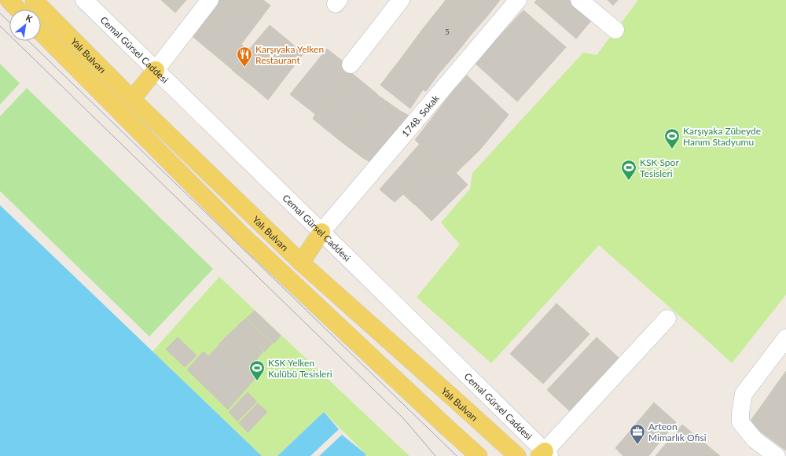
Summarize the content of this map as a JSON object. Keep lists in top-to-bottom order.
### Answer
{
  "streets": {
    "main road": ["Yalı Bulvarı"],
    "street": ["Cemal Gürsel Caddesi", "1748. Sokak"]
  },
  "crossings": [
    ["Cemal Gürsel Caddesi", "1748. Sokak"]
  ],
  "places": {
    "restaurant": ["Karşıyaka Yelken Restaurant"],
    "sports": ["Karşıyaka Zübeyde Hanım Stadyumu", "KSK Spor Tesisleri", "KSK Yelken Kulübü Tesisleri"],
    "office": ["Arteon Mimarlık Ofisi"]
  },
  "house_numbers": ["5"],
  "north": "top right"
}
